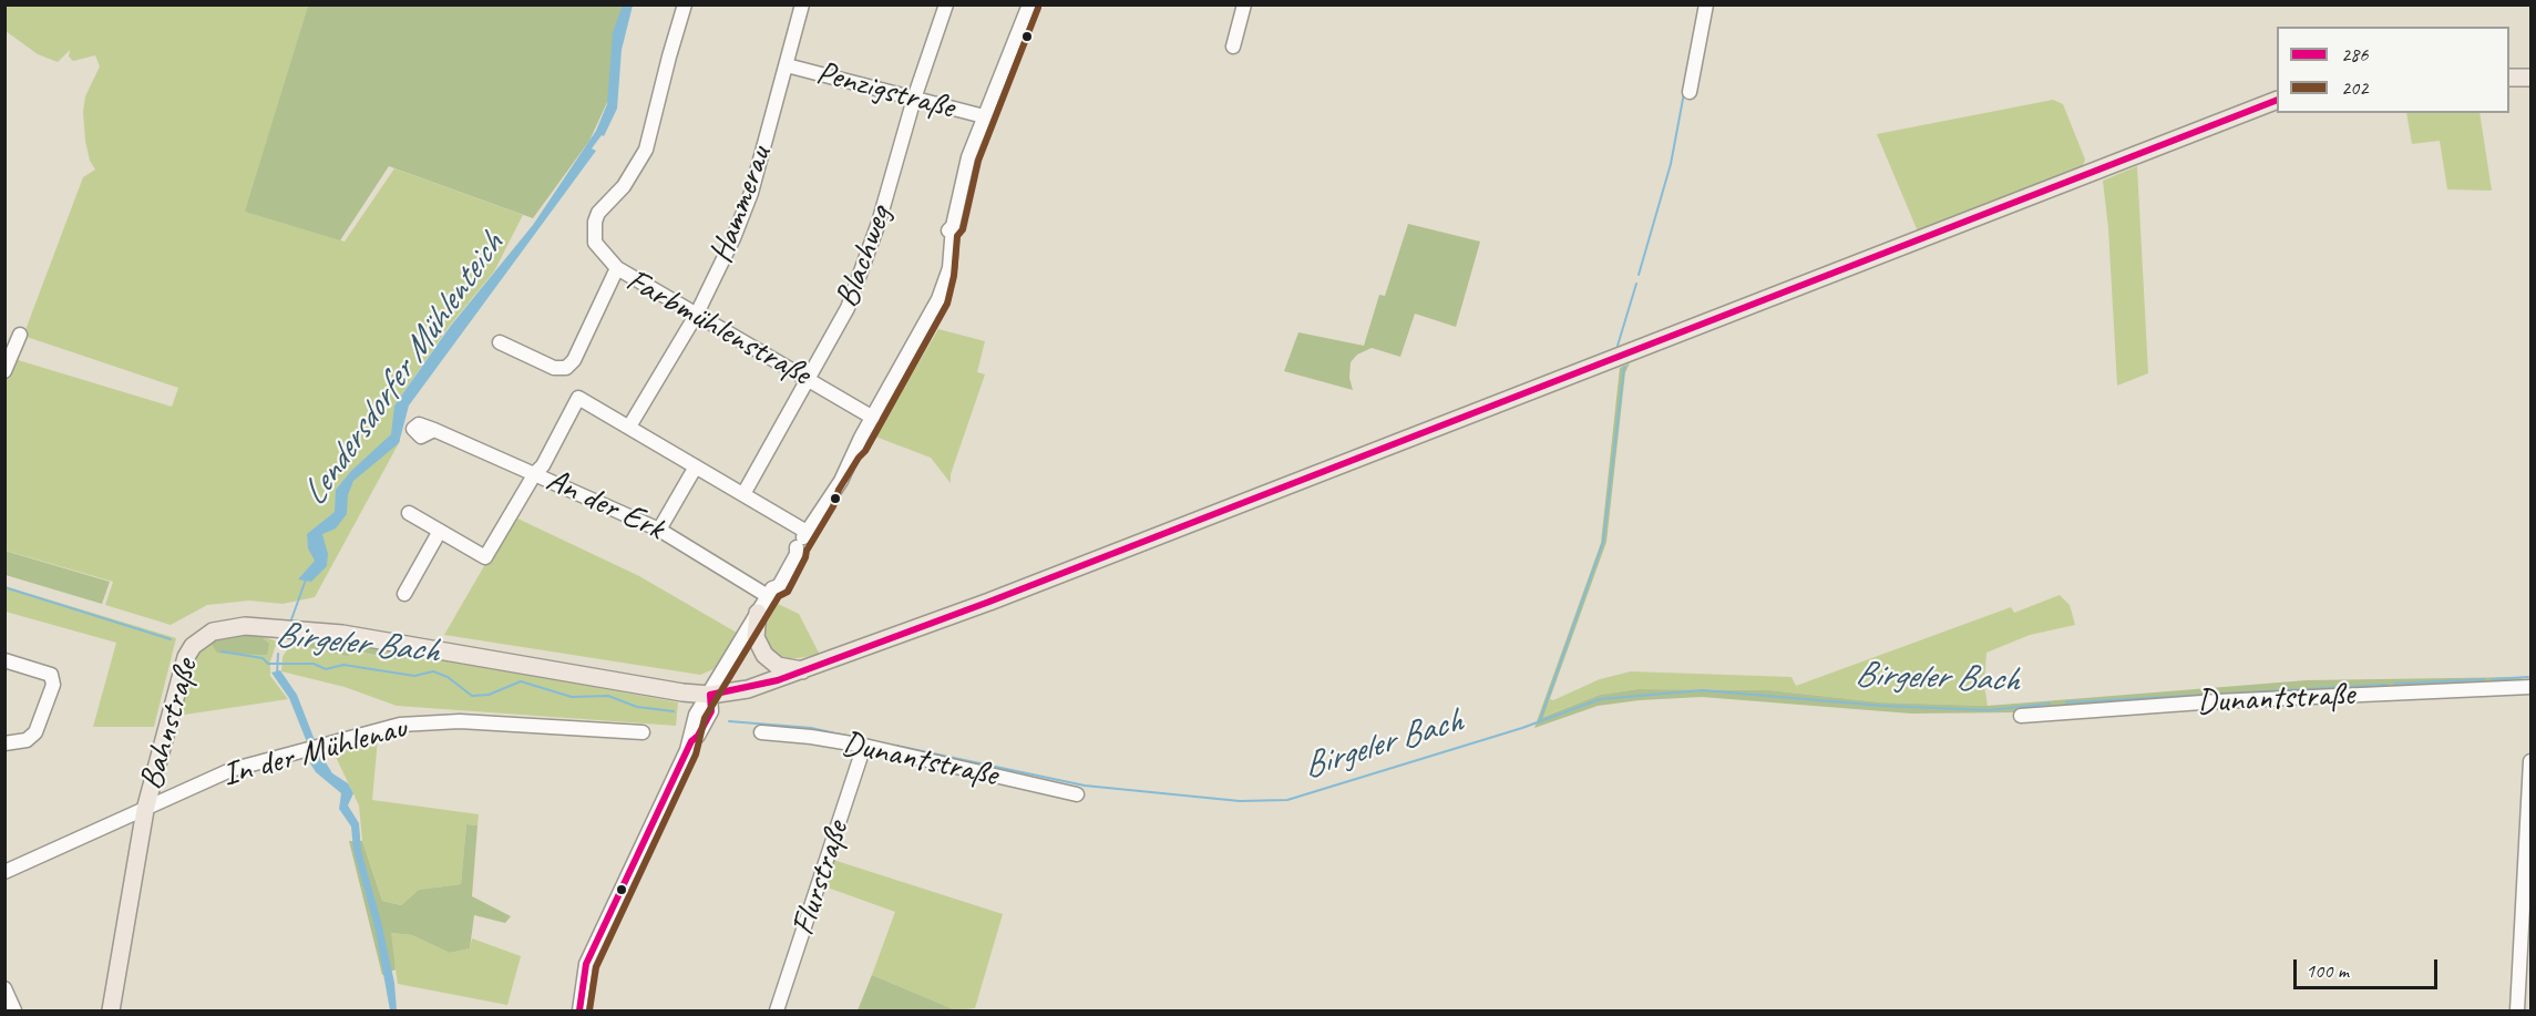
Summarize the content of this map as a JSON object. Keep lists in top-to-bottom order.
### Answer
{
  "streets": {
    "main road": ["Bahnstraße"],
    "street": [
      "Penzigstraße",
      "Hammerau",
      "Blachweg",
      "Farbmühlenstraße",
      "An der Erk",
      "Dunantstraße",
      "In der Mühlenau",
      "Flurstraße"
    ]
  },
  "crossings": [
    ["Penzigstraße", "Hammerau"],
    ["Penzigstraße", "Blachweg"],
    ["Hammerau", "Farbmühlenstraße"],
    ["Blachweg", "Farbmühlenstraße"],
    ["Dunantstraße", "Flurstraße"],
    ["Bahnstraße", "In der Mühlenau"]
  ],
  "water": ["Lendersdorfer Mühlenteich", "Birgeler Bach"],
  "lines": ["transit line 202", "transit line 286"],
  "legend": ["286", "202"],
  "scale_bar": "100 m"
}
